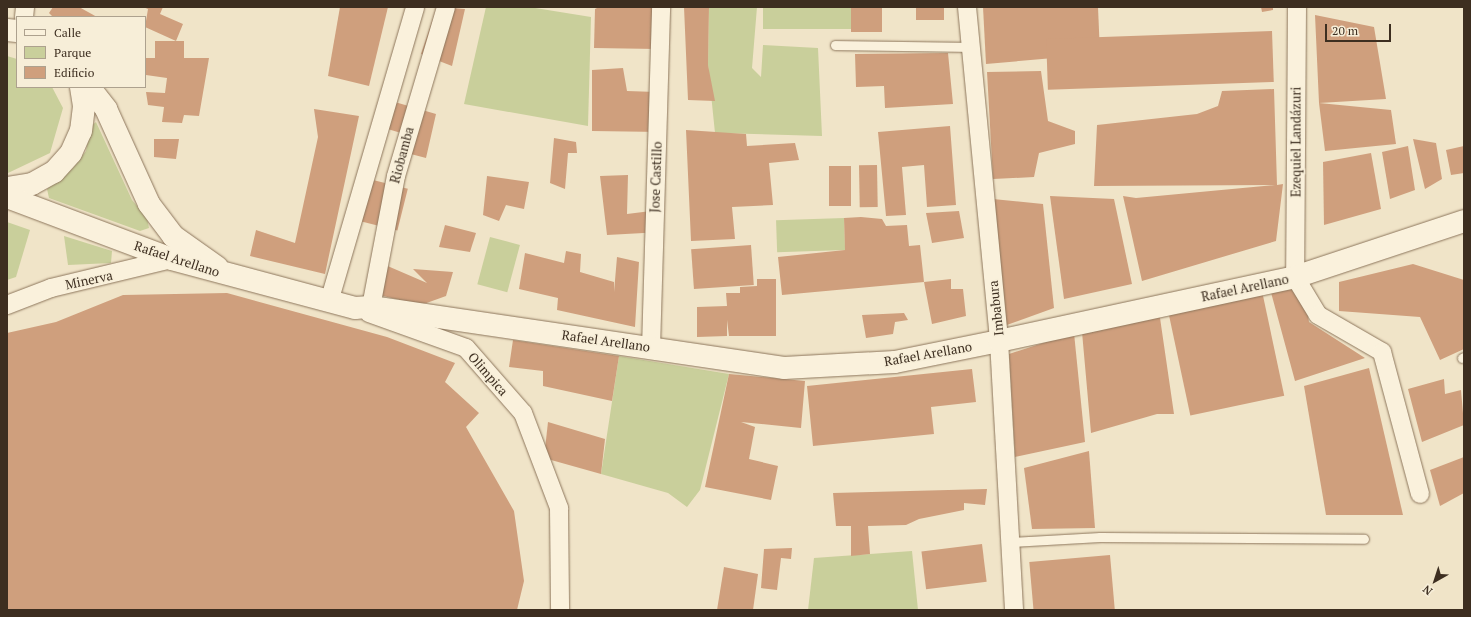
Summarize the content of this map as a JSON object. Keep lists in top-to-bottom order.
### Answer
{
  "streets": {
    "main road": ["Rafael Arellano", "Olimpica"],
    "street": [
      "Ezequiel Landázuri",
      "Riobamba",
      "Jose Castillo",
      "Minerva",
      "Imbabura"
    ]
  },
  "crossings": [
    ["Ezequiel Landázuri", "Rafael Arellano"],
    ["Riobamba", "Rafael Arellano"],
    ["Riobamba", "Olimpica"],
    ["Jose Castillo", "Rafael Arellano"],
    ["Rafael Arellano", "Minerva"],
    ["Rafael Arellano", "Imbabura"],
    ["Rafael Arellano", "Olimpica"]
  ],
  "legend": ["Calle", "Parque", "Edificio"],
  "scale_bar": "20 m",
  "north": "bottom left"
}
